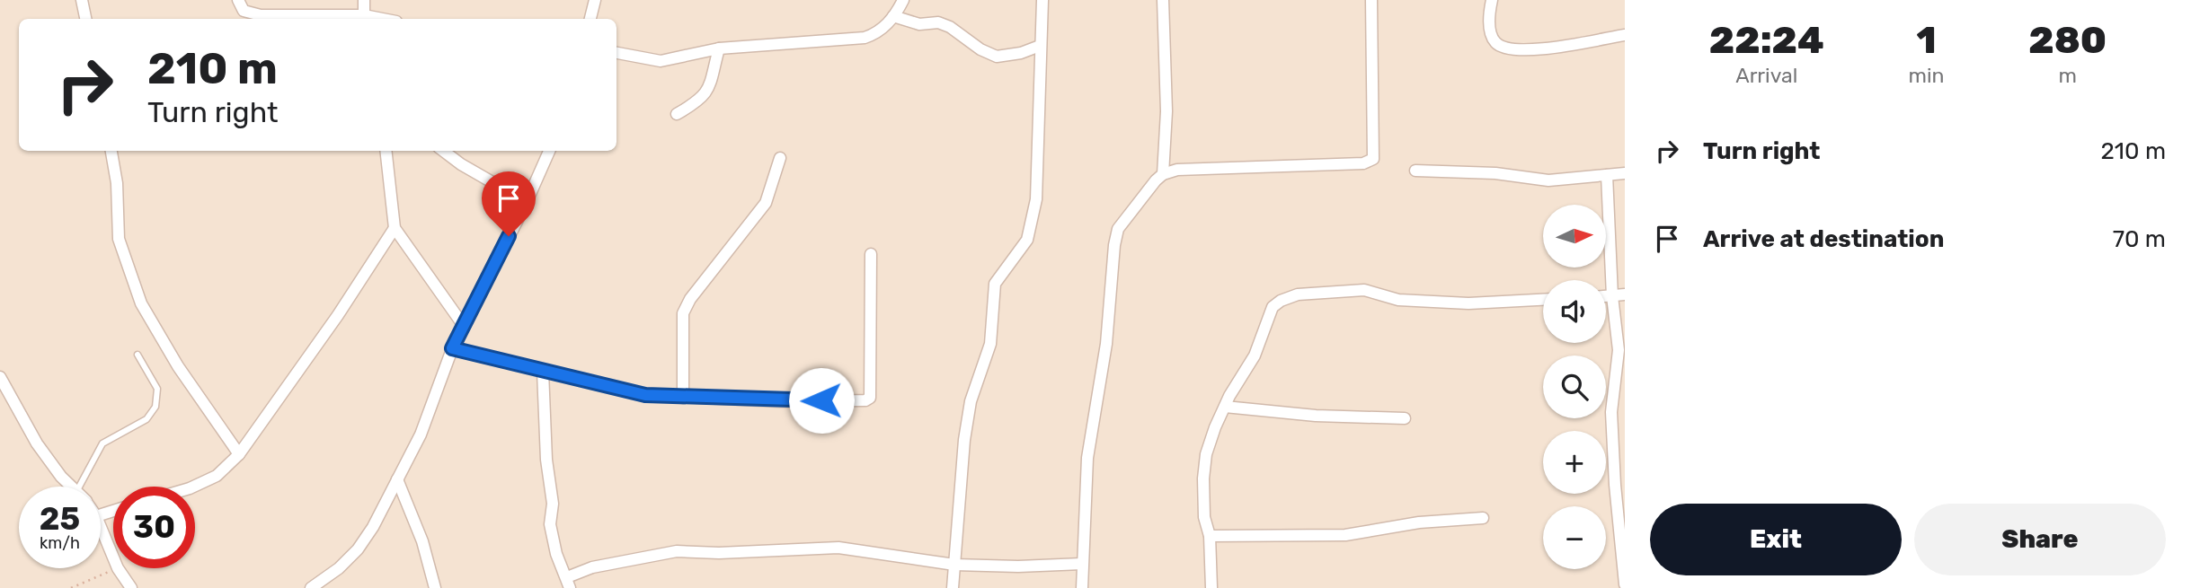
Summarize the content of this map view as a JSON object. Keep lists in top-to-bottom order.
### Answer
{
  "north": "right",
  "page": {
    "eta": [
      "22:24",
      "Arrival",
      "1",
      "min",
      "280",
      "m"
    ],
    "turn": ["210 m", "Turn right"],
    "list": [
      {
        "name": "Turn right",
        "value": "210 m"
      },
      {
        "name": "Arrive at destination",
        "value": "70 m"
      }
    ],
    "map_buttons": ["+", "−"],
    "speed": "25 km/h",
    "limit": "30",
    "buttons": ["Exit", "Share"]
  }
}
